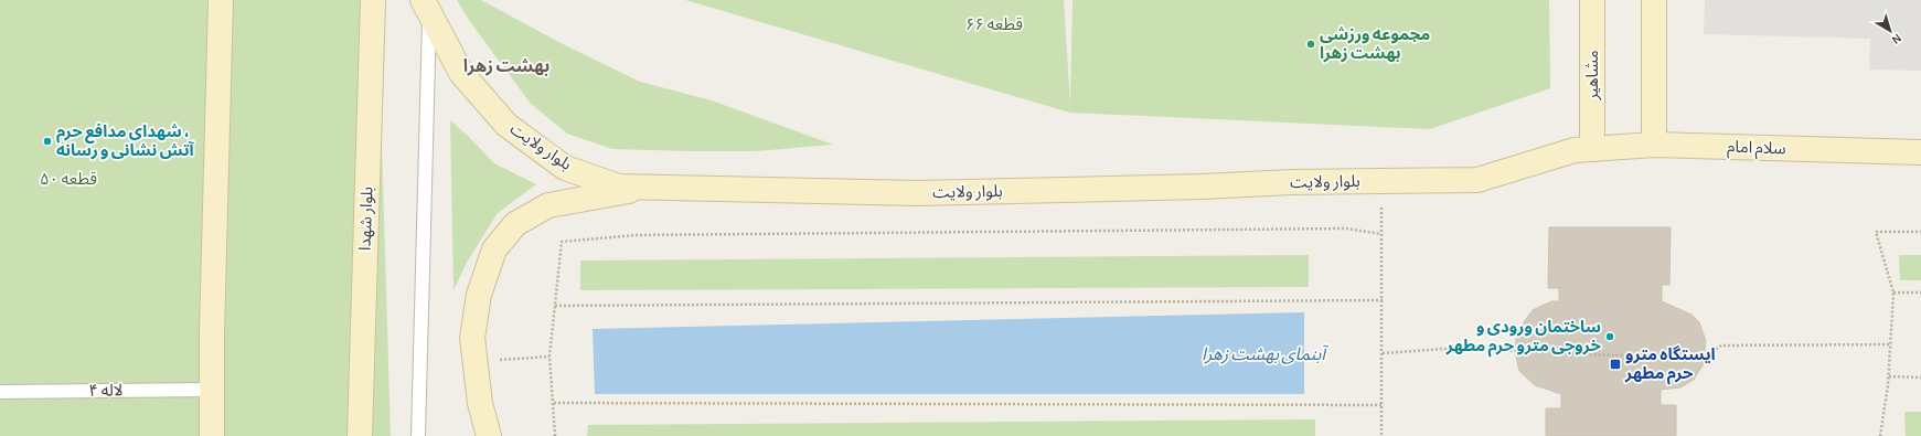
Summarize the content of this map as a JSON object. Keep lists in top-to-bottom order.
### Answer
{
  "streets": {
    "street": [
      "مشاهیر",
      "بلوار ولایت",
      "سلام امام",
      "بلوار شهدا"
    ],
    "lane": ["لاله ۴"]
  },
  "crossings": [
    ["مشاهیر", "بلوار ولایت"],
    ["مشاهیر", "سلام امام"],
    ["بلوار ولایت", "سلام امام"]
  ],
  "districts": ["بهشت زهرا"],
  "water": ["آبنمای بهشت زهرا"],
  "parks": ["قطعه ۶۶", "قطعه ۵۰"],
  "places": {
    "other": ["مجموعه ورزشی بهشت زهرا", "شهدای مدافع حرم ، آتش نشانی و رسانه", "ساختمان ورودی و خروجی مترو حرم مطهر"],
    "transit": ["ایستگاه مترو حرم مطهر"]
  },
  "north": "bottom right"
}
